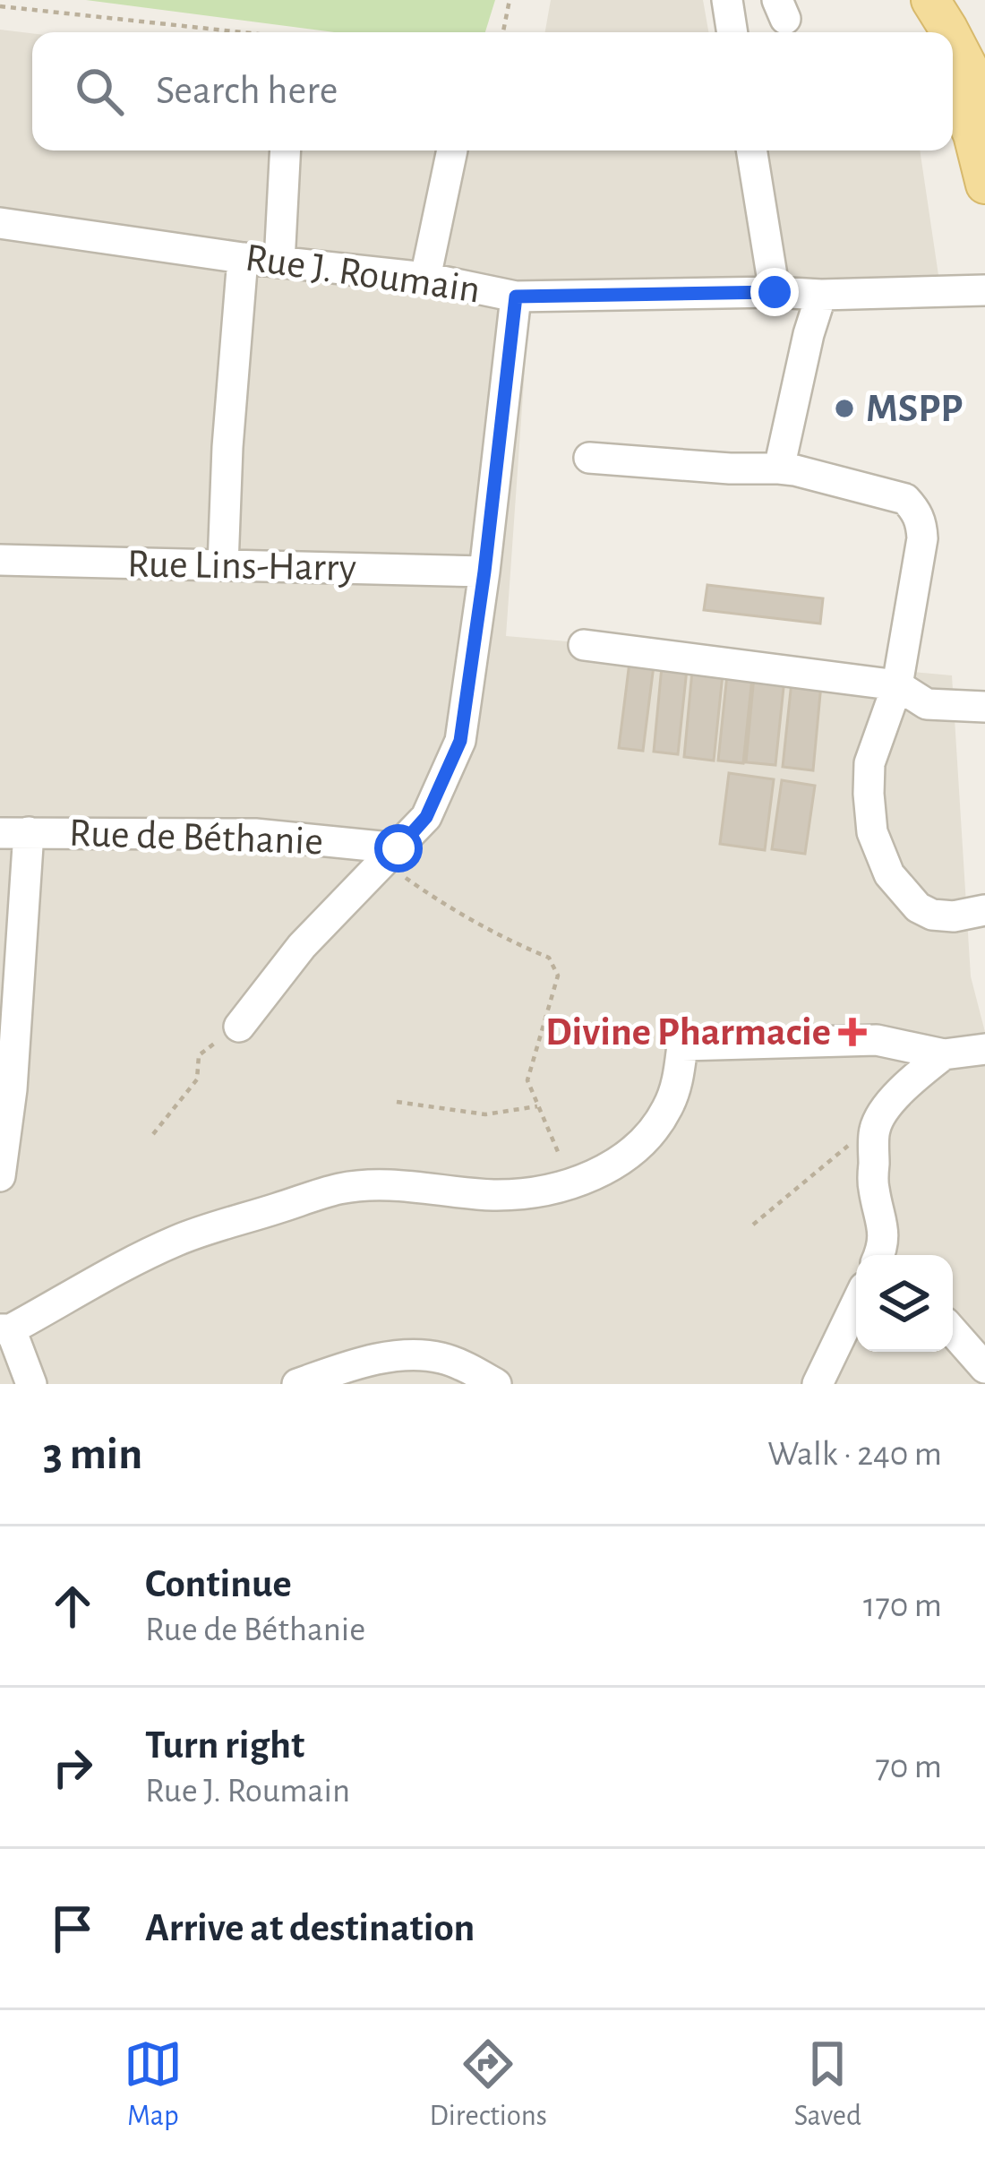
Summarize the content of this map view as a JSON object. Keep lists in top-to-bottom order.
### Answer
{
  "streets": {
    "street": ["Rue J. Roumain", "Rue Lins-Harry", "Rue de Béthanie"]
  },
  "places": {
    "other": ["MSPP"],
    "health": ["Divine Pharmacie"]
  },
  "page": {
    "search": "Search here",
    "heading": ["3 min", "Walk · 240 m"],
    "list": [
      ["Continue", "Rue de Béthanie", "170 m"],
      ["Turn right", "Rue J. Roumain", "70 m"],
      "Arrive at destination"
    ],
    "nav": ["Map", "Directions", "Saved"]
  }
}
